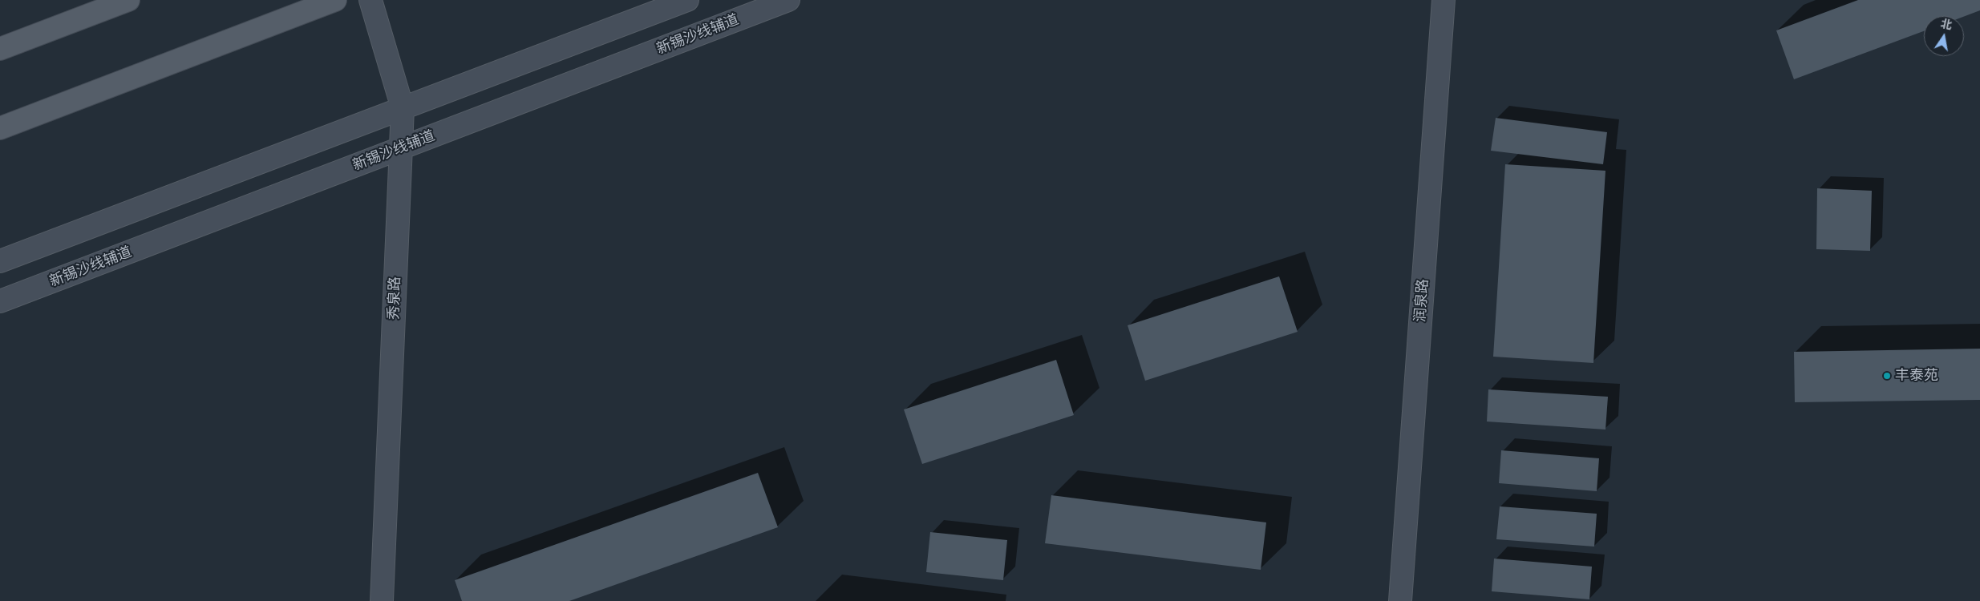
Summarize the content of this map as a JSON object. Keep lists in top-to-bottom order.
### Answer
{
  "streets": {
    "street": ["新锡沙线辅道", "秀泉路", "润泉路"]
  },
  "crossings": [
    ["新锡沙线辅道", "秀泉路"]
  ],
  "places": ["丰泰苑"],
  "north": "top"
}
